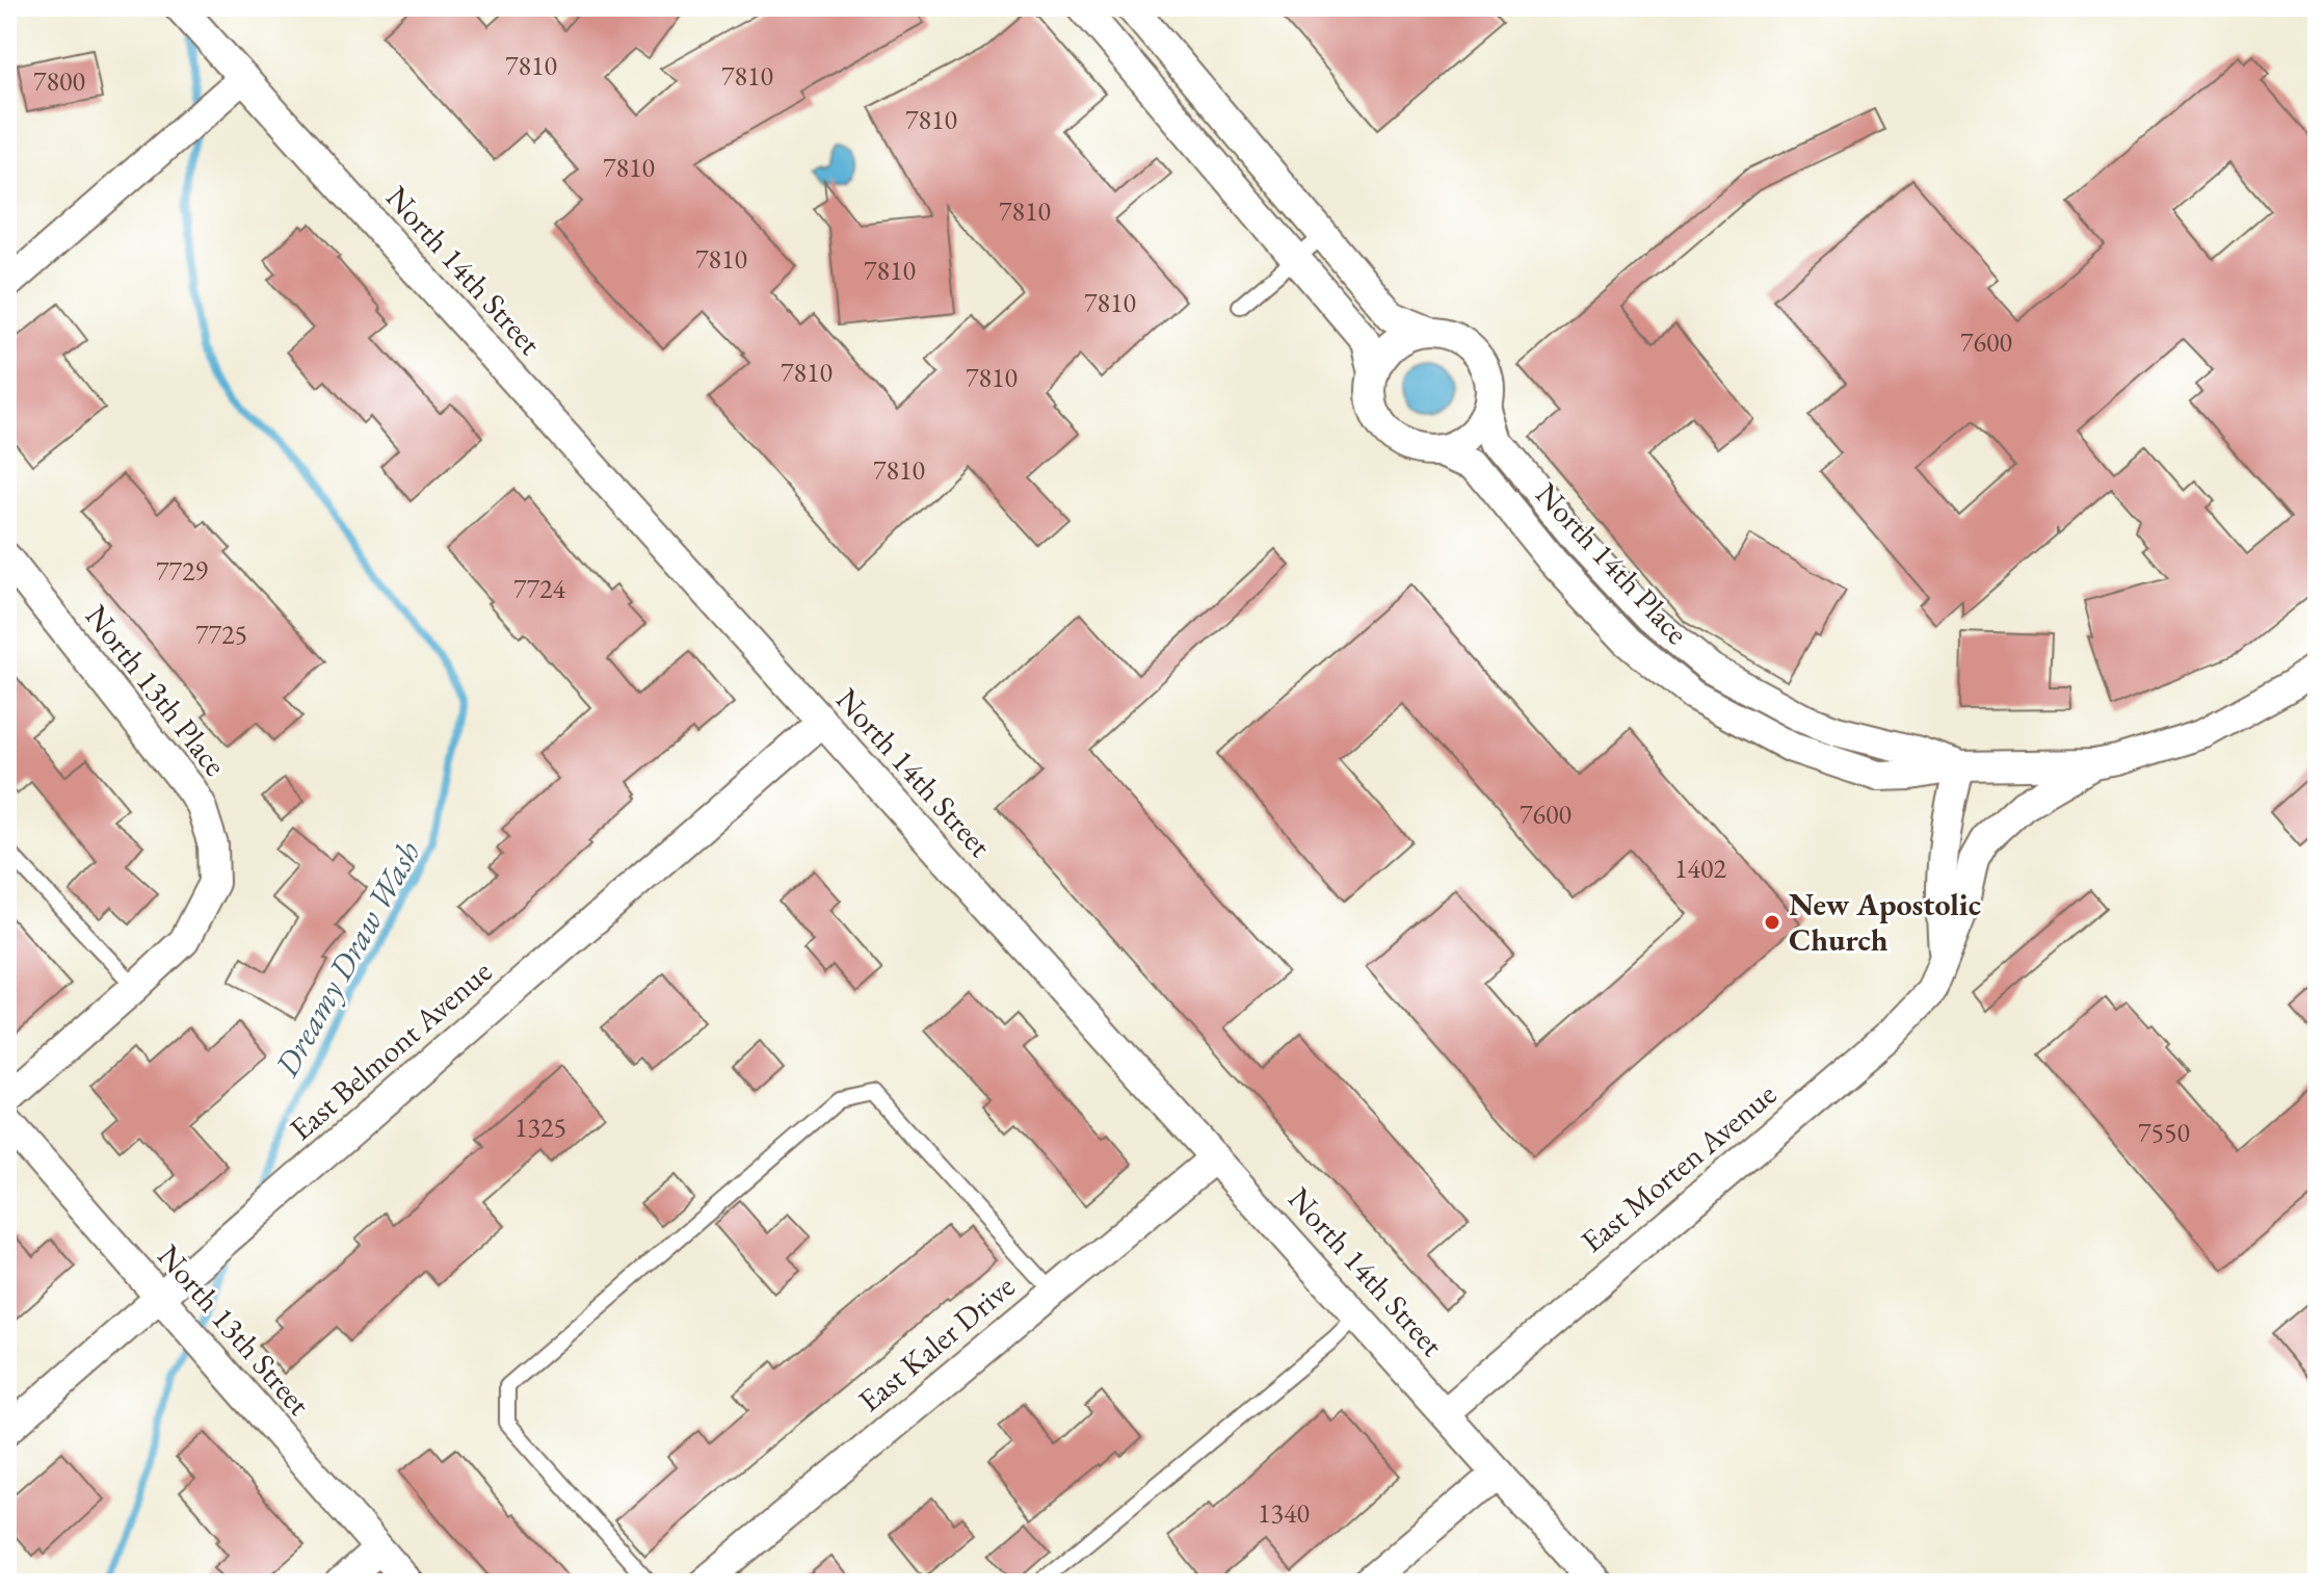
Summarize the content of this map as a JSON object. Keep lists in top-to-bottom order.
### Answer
{
  "streets": {
    "street": [
      "North 14th Street",
      "North 14th Place",
      "North 13th Place",
      "East Belmont Avenue",
      "East Morten Avenue",
      "North 13th Street",
      "East Kaler Drive"
    ]
  },
  "crossings": [
    ["North 14th Street", "East Belmont Avenue"],
    ["North 14th Street", "East Morten Avenue"],
    ["North 14th Street", "East Kaler Drive"],
    ["North 14th Place", "East Morten Avenue"],
    ["East Belmont Avenue", "North 13th Street"]
  ],
  "water": ["Dreamy Draw Wash"],
  "places": ["New Apostolic Church"],
  "house_numbers": [
    "7810",
    "7810",
    "7800",
    "7810",
    "7810",
    "7810",
    "7810",
    "7810",
    "7810",
    "7600",
    "7810",
    "7810",
    "7810",
    "7729",
    "7724",
    "7725",
    "7600",
    "1402",
    "1325",
    "7550",
    "1340"
  ]
}
